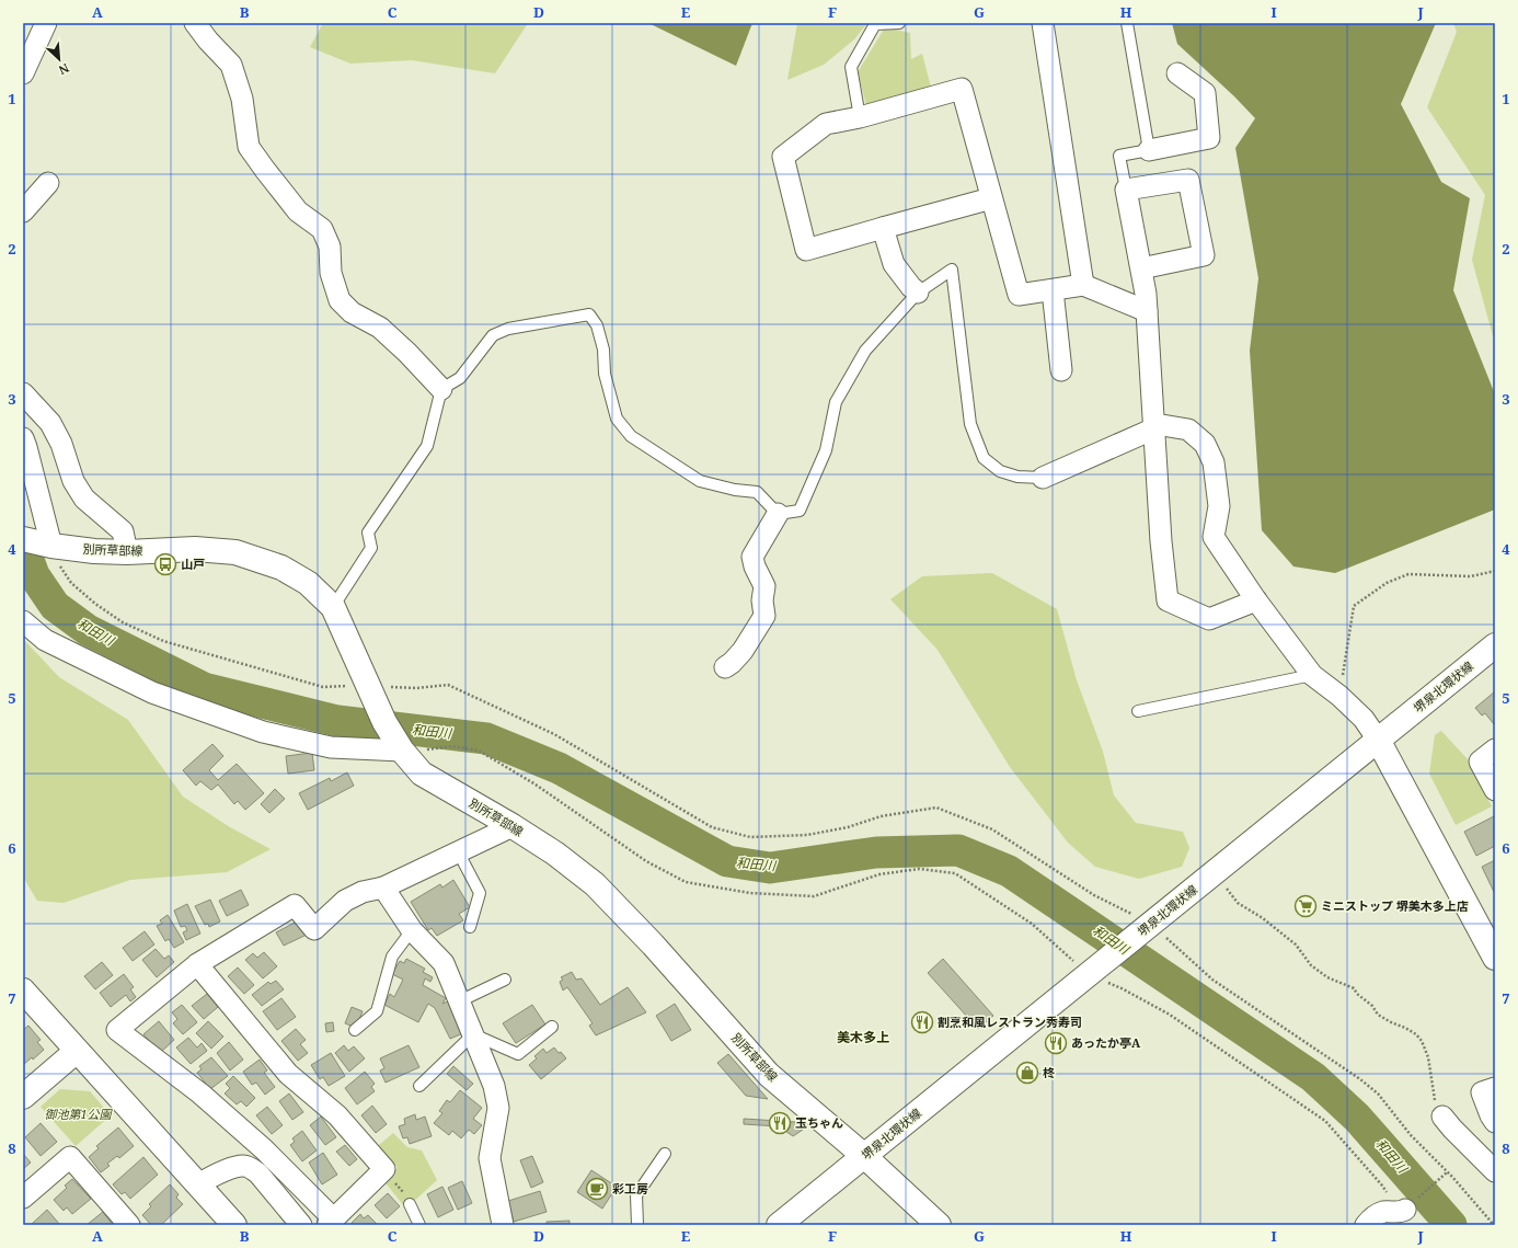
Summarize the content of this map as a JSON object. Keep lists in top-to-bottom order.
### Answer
{
  "streets": {
    "main road": ["別所草部線", "堺泉北環状線"]
  },
  "crossings": [
    ["別所草部線", "堺泉北環状線"]
  ],
  "districts": ["美木多上"],
  "water": ["和田川"],
  "parks": ["御池第1公園"],
  "places": {
    "bus stop": ["山戸"],
    "supermarket": ["ミニストップ 堺美木多上店"],
    "restaurant": ["割烹和風レストラン秀寿司", "あったか亭A", "玉ちゃん"],
    "shop": ["柊"],
    "cafe": ["彩工房"]
  },
  "north": "bottom right",
  "grid": {
    "columns": [
      "A",
      "B",
      "C",
      "D",
      "E",
      "F",
      "G",
      "H",
      "I",
      "J"
    ],
    "rows": [
      "1",
      "2",
      "3",
      "4",
      "5",
      "6",
      "7",
      "8"
    ]
  }
}
